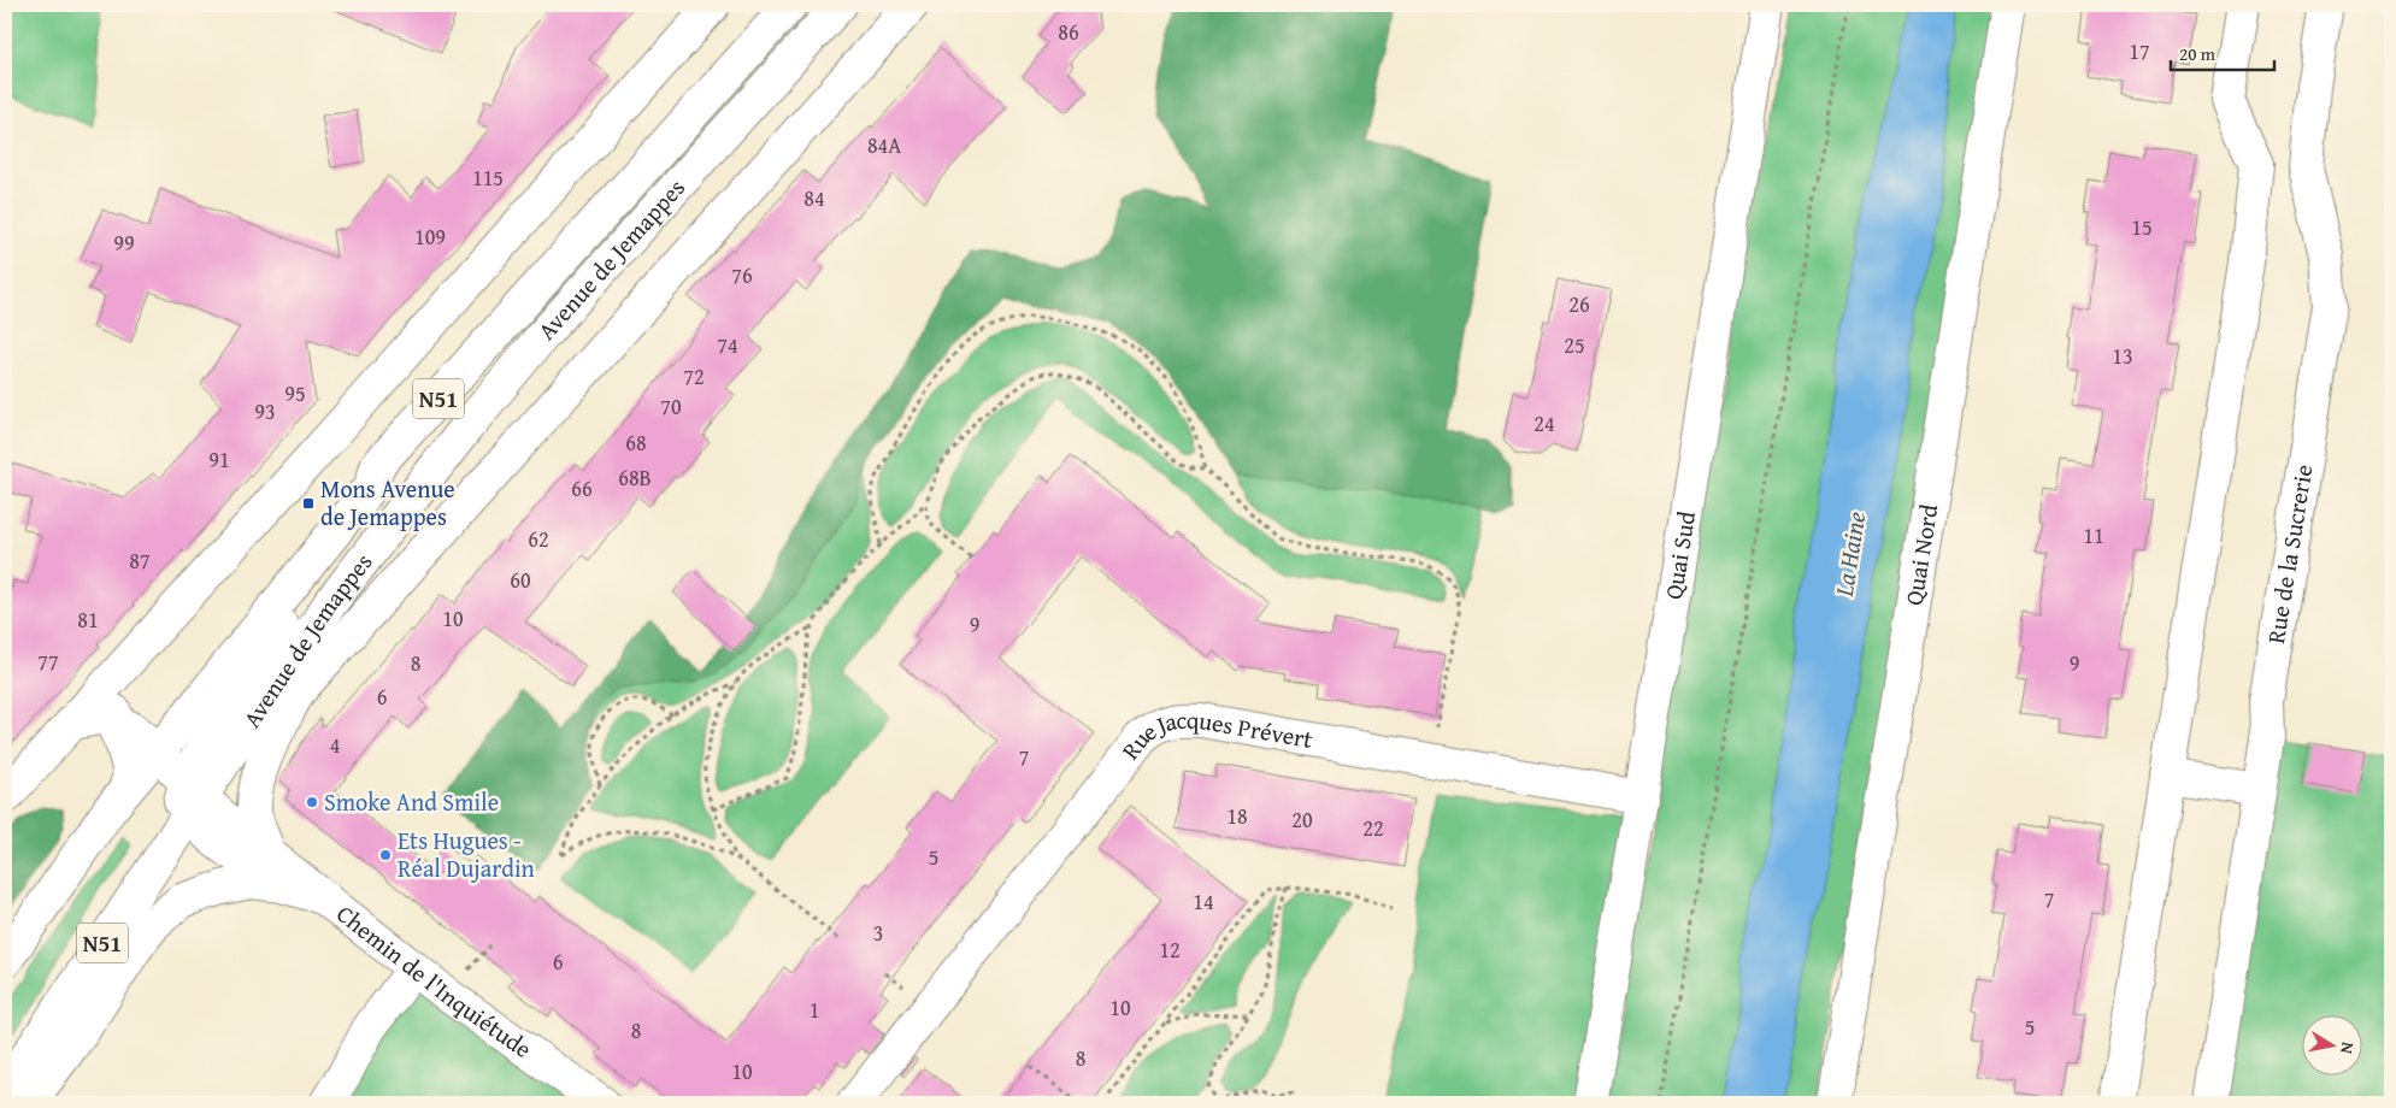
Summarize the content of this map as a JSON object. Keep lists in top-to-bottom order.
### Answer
{
  "streets": {
    "main road": [
      "Avenue de Jemappes",
      "N51",
      "Quai Sud",
      "Quai Nord",
      "Rue de la Sucrerie",
      "Rue Jacques Prévert",
      "Chemin de l'Inquiétude"
    ]
  },
  "crossings": [
    ["Avenue de Jemappes", "N51"],
    ["Avenue de Jemappes", "Chemin de l'Inquiétude"],
    ["N51", "Chemin de l'Inquiétude"],
    ["Quai Sud", "Rue Jacques Prévert"]
  ],
  "water": ["La Haine"],
  "places": {
    "transit": ["Mons Avenue de Jemappes"],
    "other": ["Smoke And Smile", "Ets Hugues - Réal Dujardin"]
  },
  "house_numbers": [
    "86",
    "17",
    "84A",
    "115",
    "84",
    "15",
    "109",
    "99",
    "76",
    "26",
    "74",
    "25",
    "13",
    "72",
    "95",
    "70",
    "93",
    "24",
    "68",
    "91",
    "68B",
    "66",
    "11",
    "62",
    "87",
    "60",
    "10",
    "81",
    "9",
    "77",
    "8",
    "9",
    "6",
    "4",
    "7",
    "18",
    "20",
    "22",
    "5",
    "7",
    "14",
    "3",
    "12",
    "6",
    "10",
    "1",
    "5",
    "8",
    "8",
    "10"
  ],
  "scale_bar": "20 m",
  "north": "right"
}
